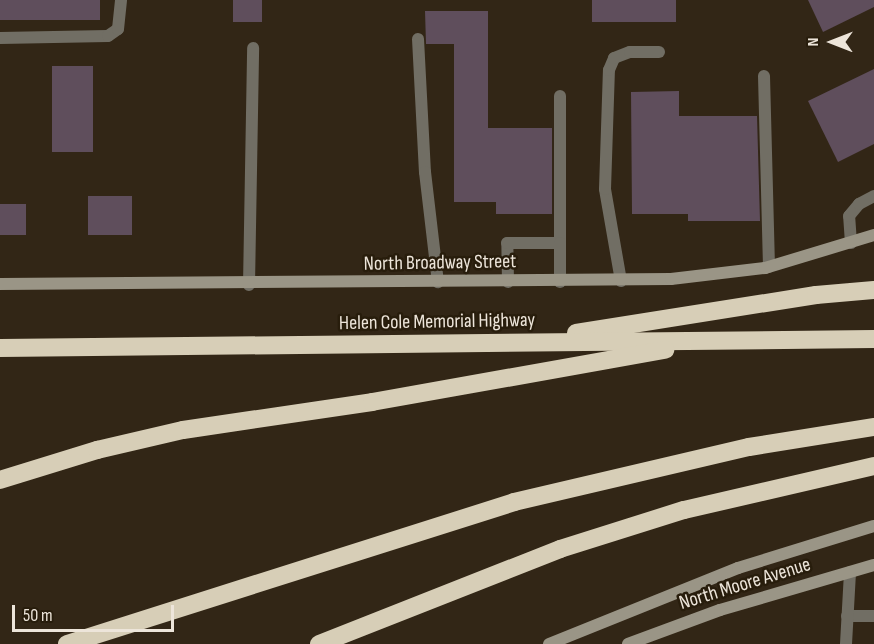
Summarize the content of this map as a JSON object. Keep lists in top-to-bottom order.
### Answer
{
  "streets": {
    "highway": ["Helen Cole Memorial Highway"],
    "main road": ["North Broadway Street", "North Moore Avenue"]
  },
  "scale_bar": "50 m",
  "north": "left"
}
